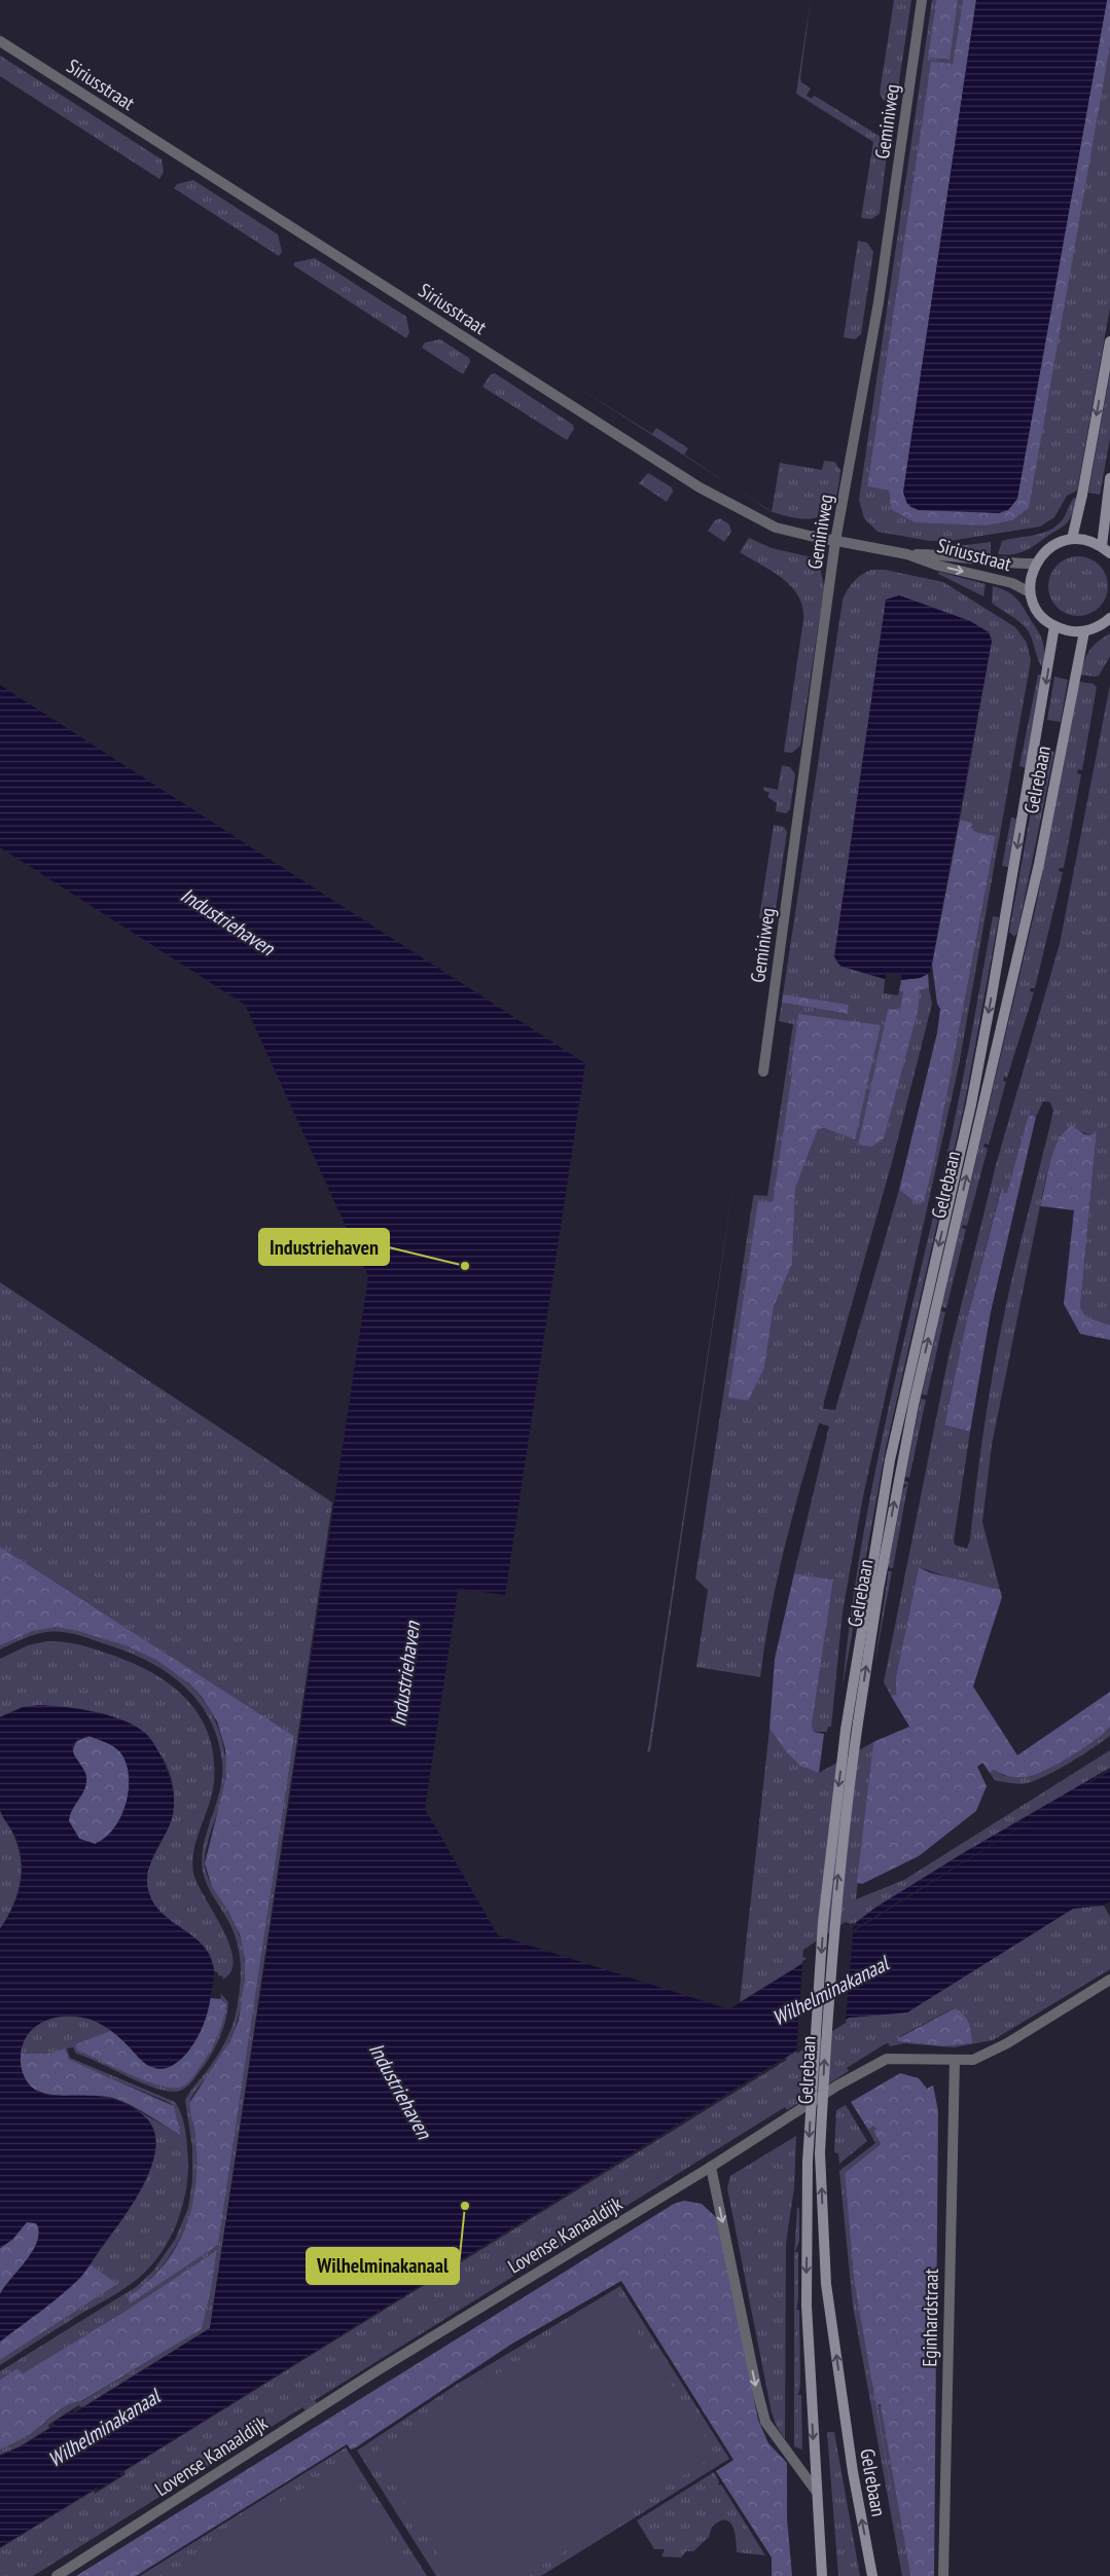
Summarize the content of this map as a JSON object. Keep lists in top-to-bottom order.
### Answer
{
  "streets": {
    "street": [
      "Siriusstraat",
      "Geminiweg",
      "Gelrebaan",
      "Lovense Kanaaldijk",
      "Eginhardstraat"
    ]
  },
  "crossings": [
    ["Siriusstraat", "Geminiweg"],
    ["Lovense Kanaaldijk", "Eginhardstraat"]
  ],
  "water": ["Industriehaven", "Wilhelminakanaal"],
  "places": ["Industriehaven", "Wilhelminakanaal"]
}
